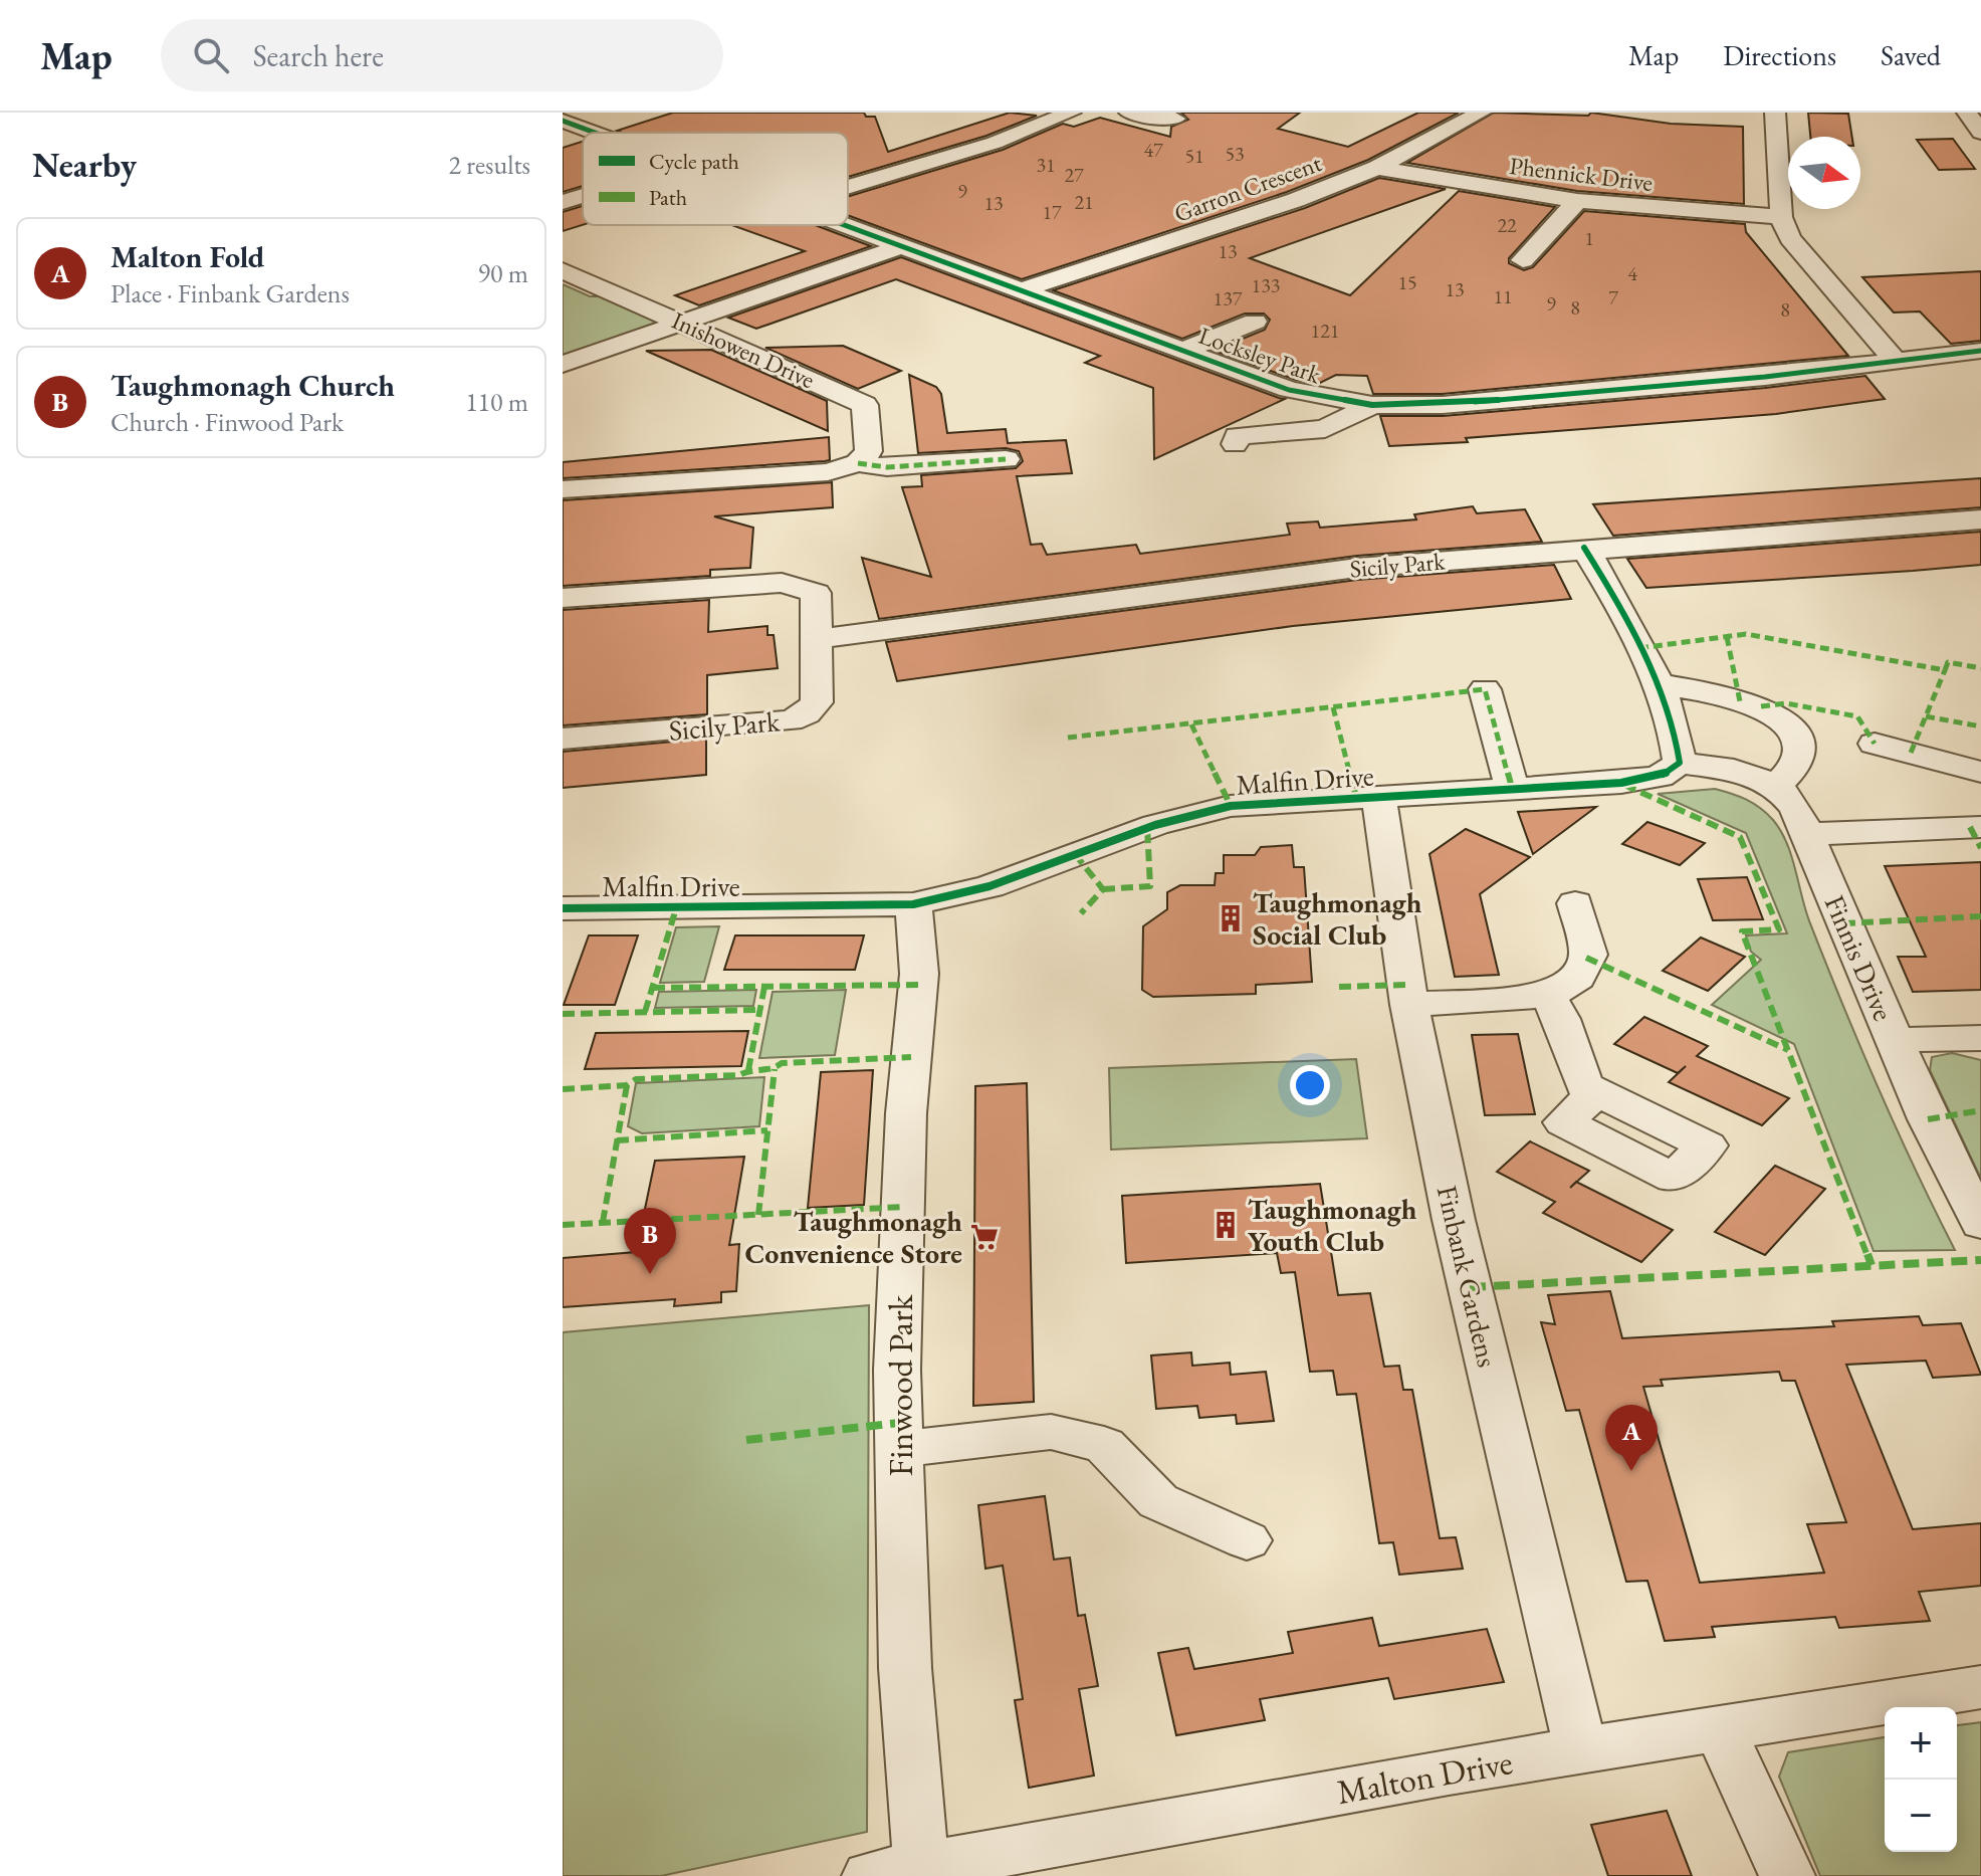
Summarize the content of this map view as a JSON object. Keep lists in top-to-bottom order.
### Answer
{
  "streets": {
    "street": [
      "Phennick Drive",
      "Garron Crescent",
      "Inishowen Drive",
      "Locksley Park",
      "Sicily Park",
      "Malfin Drive",
      "Finnis Drive",
      "Finbank Gardens",
      "Finwood Park",
      "Malton Drive"
    ]
  },
  "crossings": [
    ["Phennick Drive", "Garron Crescent"],
    ["Garron Crescent", "Locksley Park"],
    ["Malfin Drive", "Finbank Gardens"],
    ["Malfin Drive", "Finwood Park"],
    ["Finbank Gardens", "Malton Drive"],
    ["Finwood Park", "Malton Drive"]
  ],
  "places": {
    "building": ["Taughmonagh Social Club", "Taughmonagh Youth Club"],
    "supermarket": ["Taughmonagh Convenience Store"]
  },
  "house_numbers": [
    "47",
    "53",
    "51",
    "31",
    "27",
    "9",
    "21",
    "13",
    "17",
    "22",
    "1",
    "13",
    "4",
    "15",
    "133",
    "13",
    "11",
    "7",
    "137",
    "9",
    "8",
    "8",
    "121"
  ],
  "legend": ["Cycle path", "Path"],
  "north": "right",
  "page": {
    "header": "Map",
    "search": "Search here",
    "nav": ["Map", "Directions", "Saved"],
    "heading": ["Nearby", "2 results"],
    "list": [
      {
        "mark": "A",
        "name": "Malton Fold",
        "note": "Place · Finbank Gardens",
        "value": "90 m"
      },
      {
        "mark": "B",
        "name": "Taughmonagh Church",
        "note": "Church · Finwood Park",
        "value": "110 m"
      }
    ],
    "pins": ["B", "A"],
    "map_buttons": ["+", "−"]
  }
}
